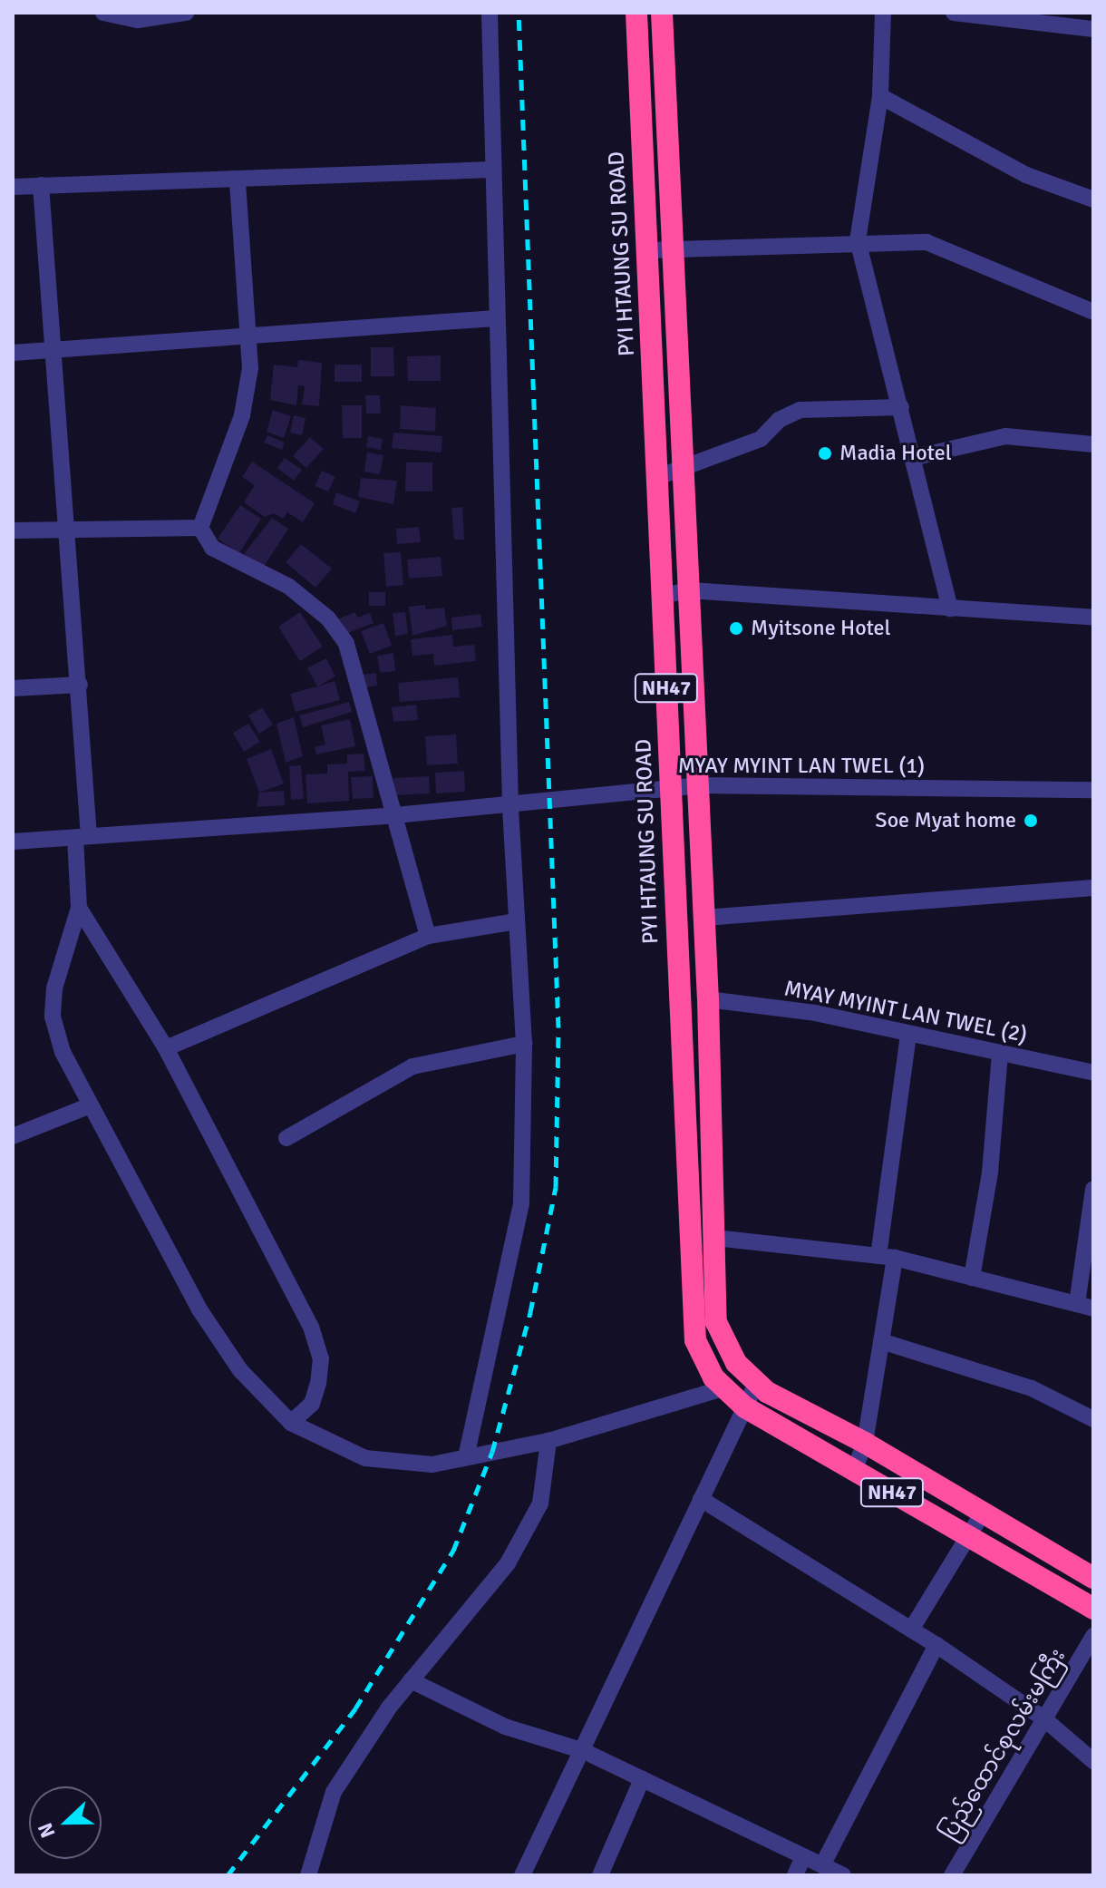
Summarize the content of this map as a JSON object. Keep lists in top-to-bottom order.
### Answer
{
  "streets": {
    "highway": ["PYI HTAUNG SU ROAD", "NH47"],
    "street": ["MYAY MYINT LAN TWEL (1)", "MYAY MYINT LAN TWEL (2)", "ပြည်ထောင်စုလမ်းမကြီး"]
  },
  "crossings": [
    ["PYI HTAUNG SU ROAD", "NH47"],
    ["PYI HTAUNG SU ROAD", "MYAY MYINT LAN TWEL (1)"],
    ["NH47", "MYAY MYINT LAN TWEL (1)"],
    ["NH47", "MYAY MYINT LAN TWEL (2)"]
  ],
  "places": ["Madia Hotel", "Myitsone Hotel", "Soe Myat home"],
  "north": "left"
}
